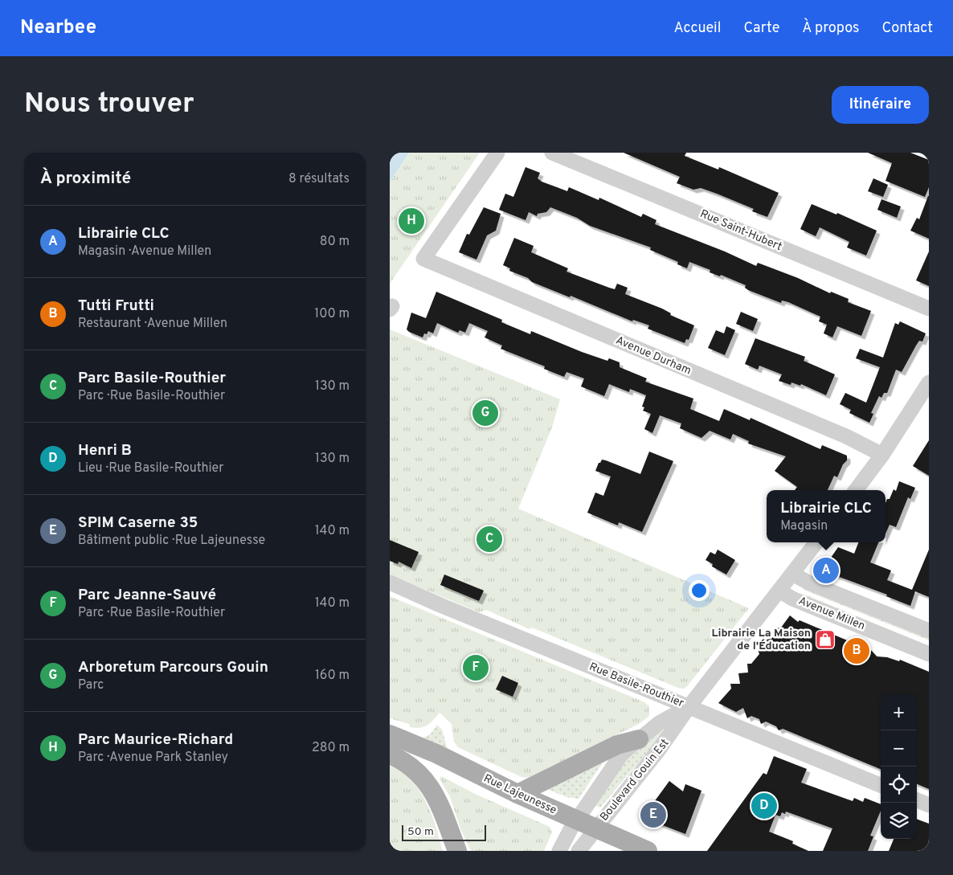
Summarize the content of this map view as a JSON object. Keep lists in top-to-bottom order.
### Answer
{
  "streets": {
    "main road": ["Rue Lajeunesse"],
    "street": [
      "Rue Saint-Hubert",
      "Avenue Durham",
      "Avenue Millen",
      "Rue Basile-Routhier",
      "Boulevard Gouin Est"
    ]
  },
  "crossings": [
    ["Avenue Millen", "Boulevard Gouin Est"],
    ["Rue Basile-Routhier", "Boulevard Gouin Est"],
    ["Boulevard Gouin Est", "Rue Lajeunesse"]
  ],
  "places": {
    "shop": ["Librairie La Maison de l'Éducation"]
  },
  "scale_bar": "50 m",
  "page": {
    "header": "Nearbee",
    "nav": [
      "Accueil",
      "Carte",
      "À propos",
      "Contact"
    ],
    "buttons": "Itinéraire",
    "title": "Nous trouver",
    "heading": ["À proximité", "8 résultats"],
    "list": [
      {
        "mark": "A",
        "name": "Librairie CLC",
        "note": "Magasin · Avenue Millen",
        "value": "80 m"
      },
      {
        "mark": "B",
        "name": "Tutti Frutti",
        "note": "Restaurant · Avenue Millen",
        "value": "100 m"
      },
      {
        "mark": "C",
        "name": "Parc Basile-Routhier",
        "note": "Parc · Rue Basile-Routhier",
        "value": "130 m"
      },
      {
        "mark": "D",
        "name": "Henri B",
        "note": "Lieu · Rue Basile-Routhier",
        "value": "130 m"
      },
      {
        "mark": "E",
        "name": "SPIM Caserne 35",
        "note": "Bâtiment public · Rue Lajeunesse",
        "value": "140 m"
      },
      {
        "mark": "F",
        "name": "Parc Jeanne-Sauvé",
        "note": "Parc · Rue Basile-Routhier",
        "value": "140 m"
      },
      {
        "mark": "G",
        "name": "Arboretum Parcours Gouin",
        "note": "Parc",
        "value": "160 m"
      },
      {
        "mark": "H",
        "name": "Parc Maurice-Richard",
        "note": "Parc · Avenue Park Stanley",
        "value": "280 m"
      }
    ],
    "pins": [
      "H",
      "G",
      "C",
      "A",
      "B",
      "F",
      "D",
      "E"
    ],
    "popup": ["Librairie CLC", "Magasin"],
    "map_buttons": ["+", "−"],
    "scale": "50 m"
  }
}
